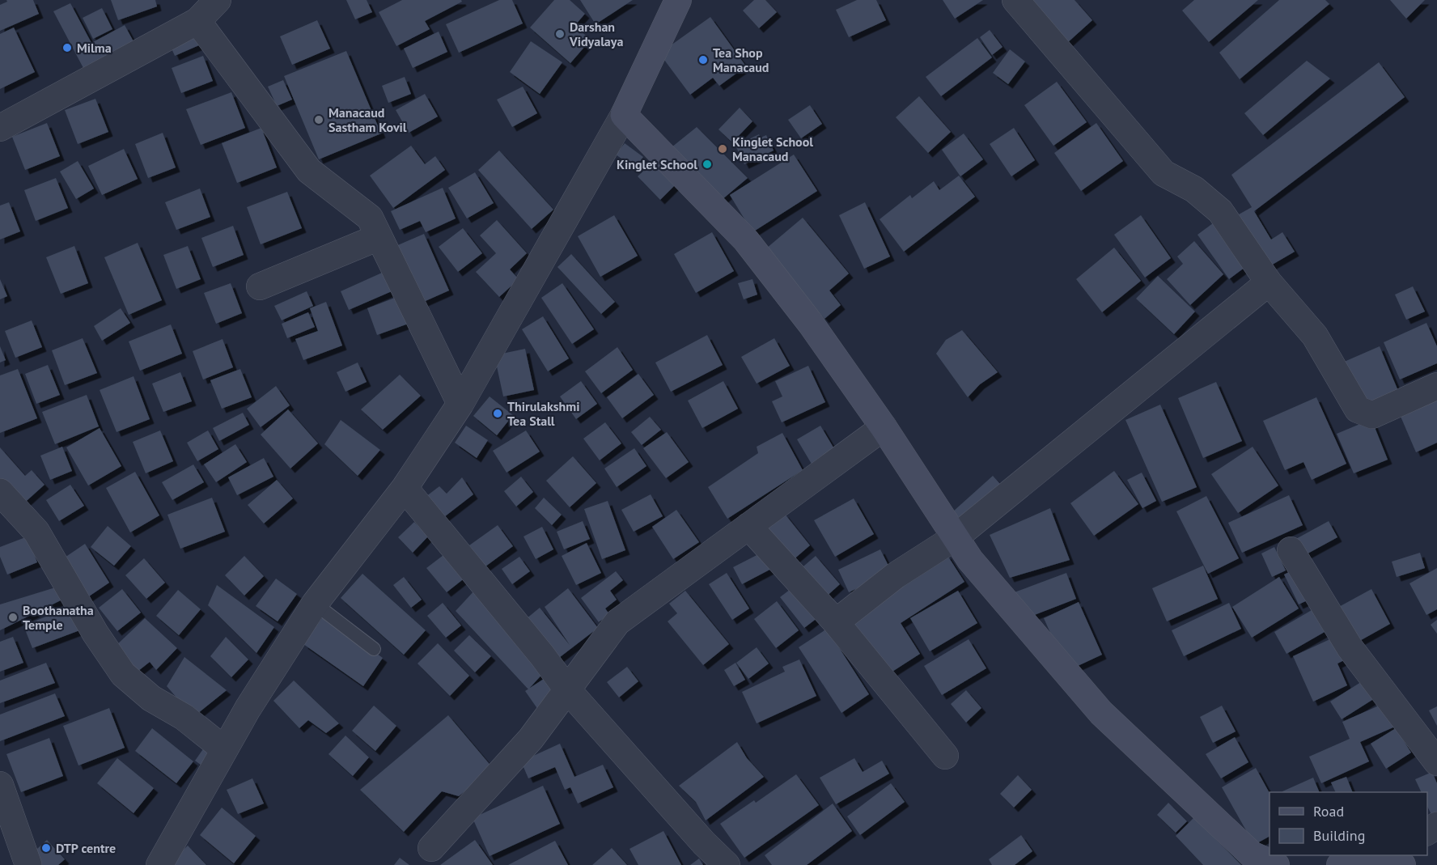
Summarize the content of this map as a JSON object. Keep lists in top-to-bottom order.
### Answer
{
  "places": [
    "Darshan Vidyalaya",
    "Milma",
    "Tea Shop Manacaud",
    "Manacaud Sastham Kovil",
    "Kinglet School Manacaud",
    "Kinglet School",
    "Thirulakshmi Tea Stall",
    "Boothanatha Temple",
    "DTP centre"
  ],
  "legend": ["Road", "Building"]
}
